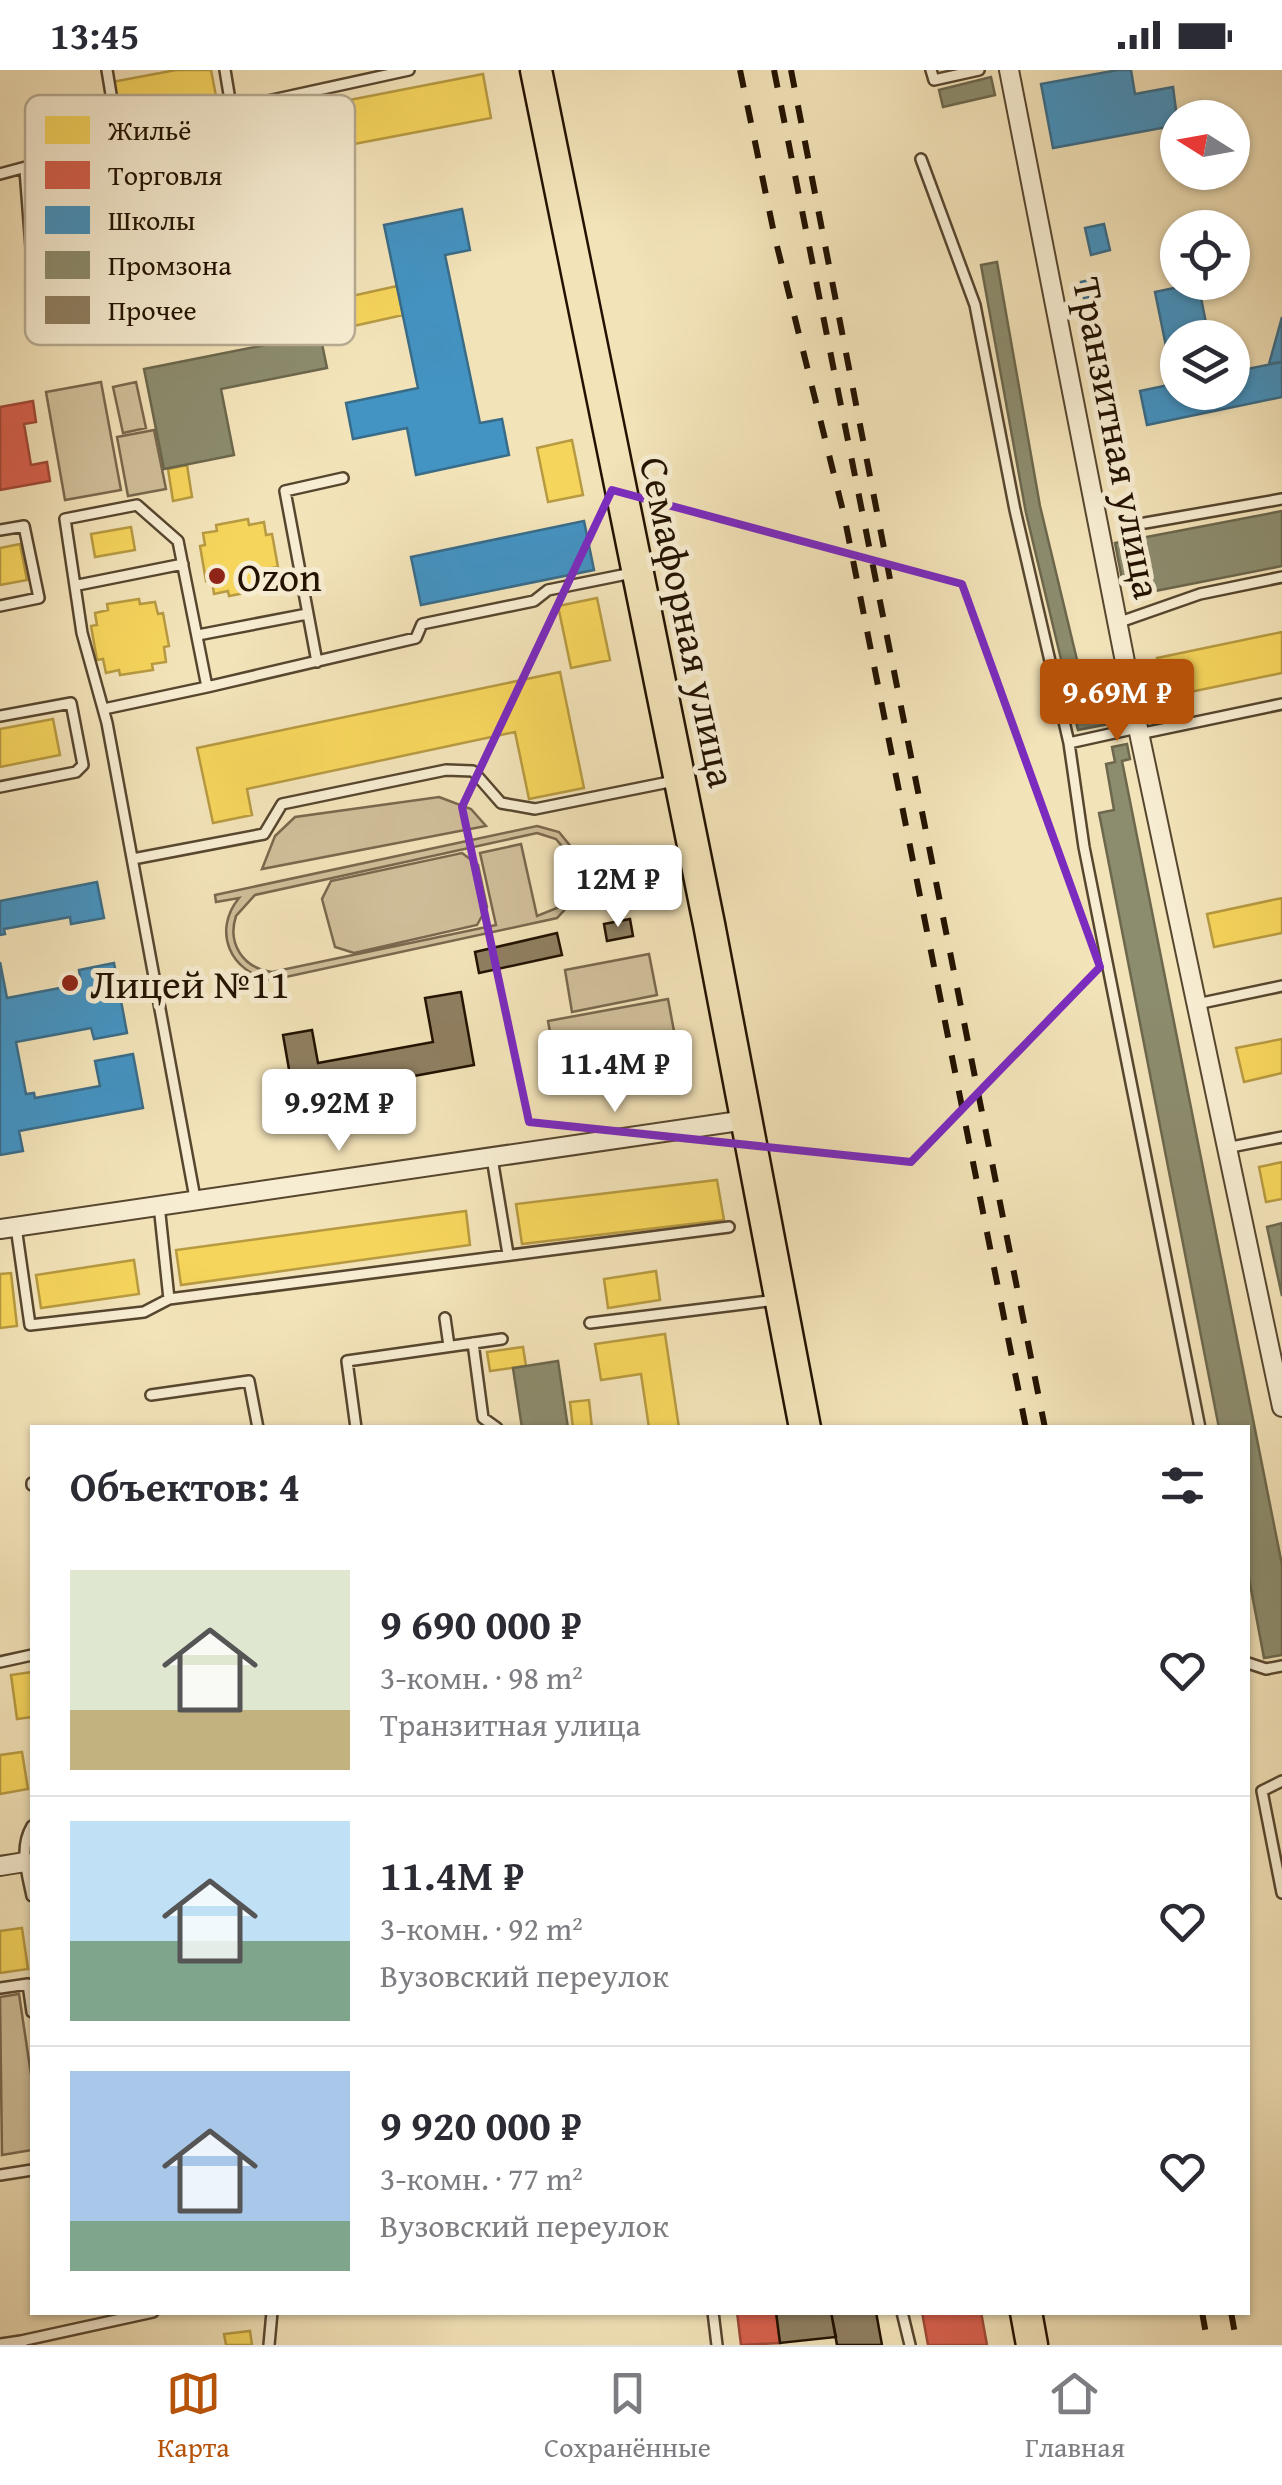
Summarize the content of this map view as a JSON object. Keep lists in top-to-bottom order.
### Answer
{
  "streets": {
    "highway": ["Семафорная улица"],
    "street": ["Транзитная улица"]
  },
  "places": ["Ozon", "Лицей №11"],
  "legend": [
    "Жильё",
    "Торговля",
    "Школы",
    "Промзона",
    "Прочее"
  ],
  "north": "left",
  "page": {
    "status": "13:45",
    "price": [
      "9.69M ₽",
      "12M ₽",
      "11.4M ₽",
      "9.92M ₽"
    ],
    "heading": "Объектов: 4",
    "list": [
      {
        "name": "9 690 000 ₽",
        "note": "3-комн. · 98 m² · Транзитная улица"
      },
      {
        "name": "11.4M ₽",
        "note": "3-комн. · 92 m² · Вузовский переулок"
      },
      {
        "name": "9 920 000 ₽",
        "note": "3-комн. · 77 m² · Вузовский переулок"
      }
    ],
    "tabs": ["Карта", "Сохранённые", "Главная"]
  }
}
